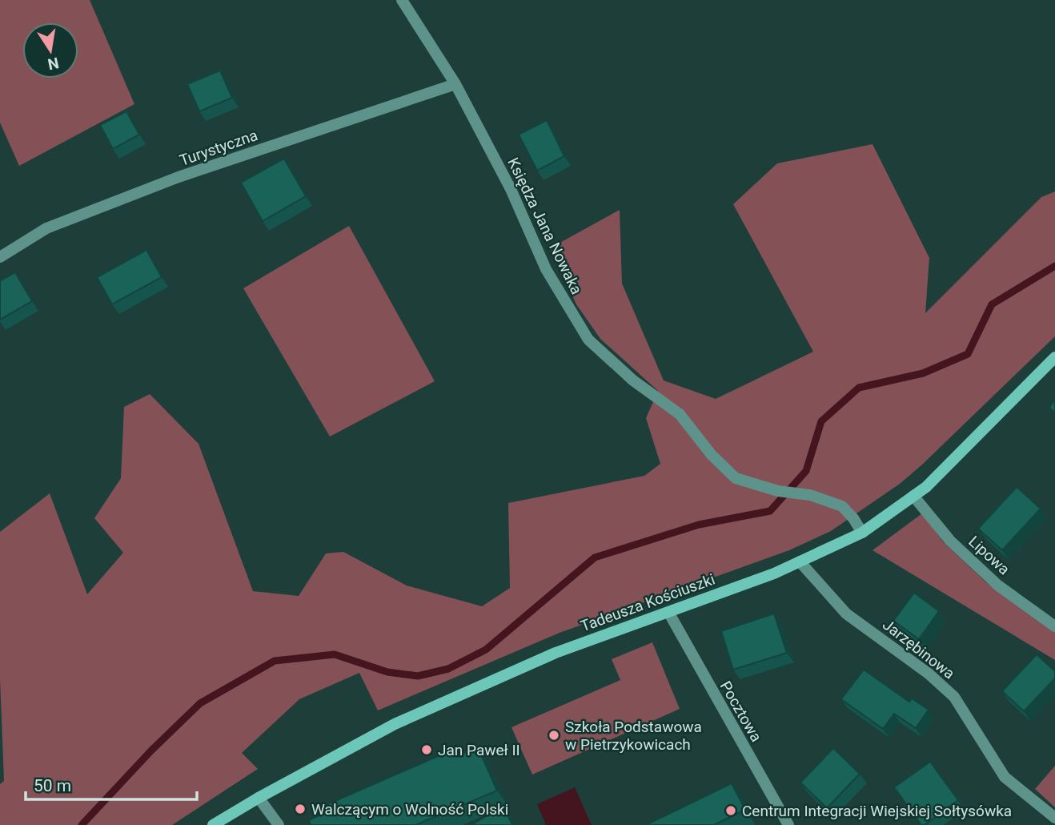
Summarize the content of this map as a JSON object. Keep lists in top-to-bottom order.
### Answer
{
  "streets": {
    "street": [
      "Turystyczna",
      "Księdza Jana Nowaka",
      "Lipowa",
      "Tadeusza Kościuszki",
      "Jarzębinowa",
      "Pocztowa"
    ]
  },
  "crossings": [
    ["Turystyczna", "Księdza Jana Nowaka"],
    ["Księdza Jana Nowaka", "Tadeusza Kościuszki"],
    ["Lipowa", "Tadeusza Kościuszki"],
    ["Tadeusza Kościuszki", "Jarzębinowa"],
    ["Tadeusza Kościuszki", "Pocztowa"]
  ],
  "places": [
    "Szkoła Podstawowa w Pietrzykowicach",
    "Jan Paweł II",
    "Walczącym o Wolność Polski",
    "Centrum Integracji Wiejskiej Sołtysówka"
  ],
  "scale_bar": "50 m",
  "north": "bottom"
}
